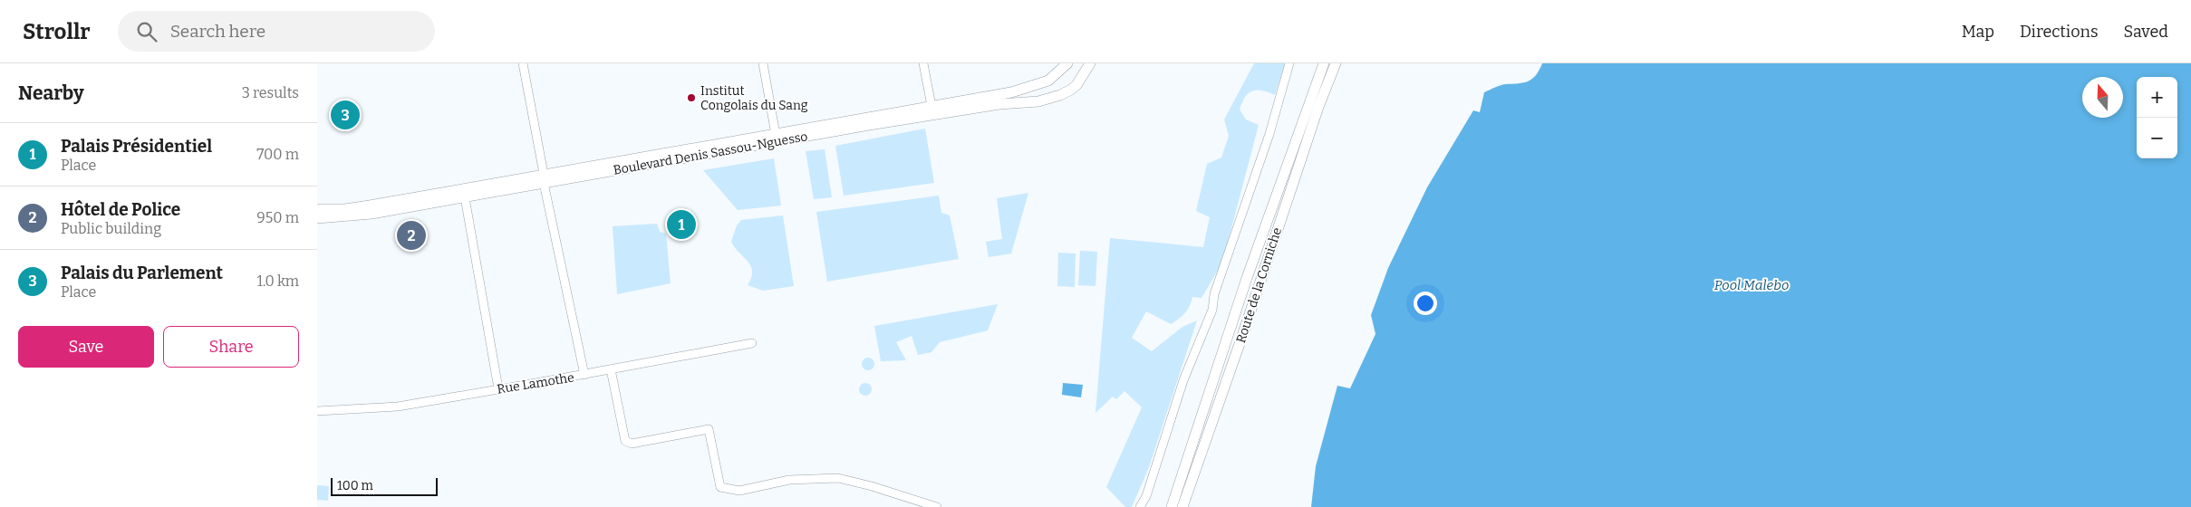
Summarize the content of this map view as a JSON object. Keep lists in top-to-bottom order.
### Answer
{
  "streets": {
    "main road": ["Boulevard Denis Sassou-Nguesso", "Route de la Corniche"],
    "street": ["Rue Lamothe"]
  },
  "water": ["Pool Malebo"],
  "places": ["Institut Congolais du Sang"],
  "scale_bar": "100 m",
  "north": "top",
  "page": {
    "header": "Strollr",
    "search": "Search here",
    "nav": ["Map", "Directions", "Saved"],
    "heading": ["Nearby", "3 results"],
    "map_buttons": ["+", "−"],
    "pins": ["3", "1", "2"],
    "list": [
      {
        "mark": "1",
        "name": "Palais Présidentiel",
        "note": "Place",
        "value": "700 m"
      },
      {
        "mark": "2",
        "name": "Hôtel de Police",
        "note": "Public building",
        "value": "950 m"
      },
      {
        "mark": "3",
        "name": "Palais du Parlement",
        "note": "Place",
        "value": "1.0 km"
      }
    ],
    "buttons": ["Save", "Share"],
    "scale": "100 m"
  }
}
